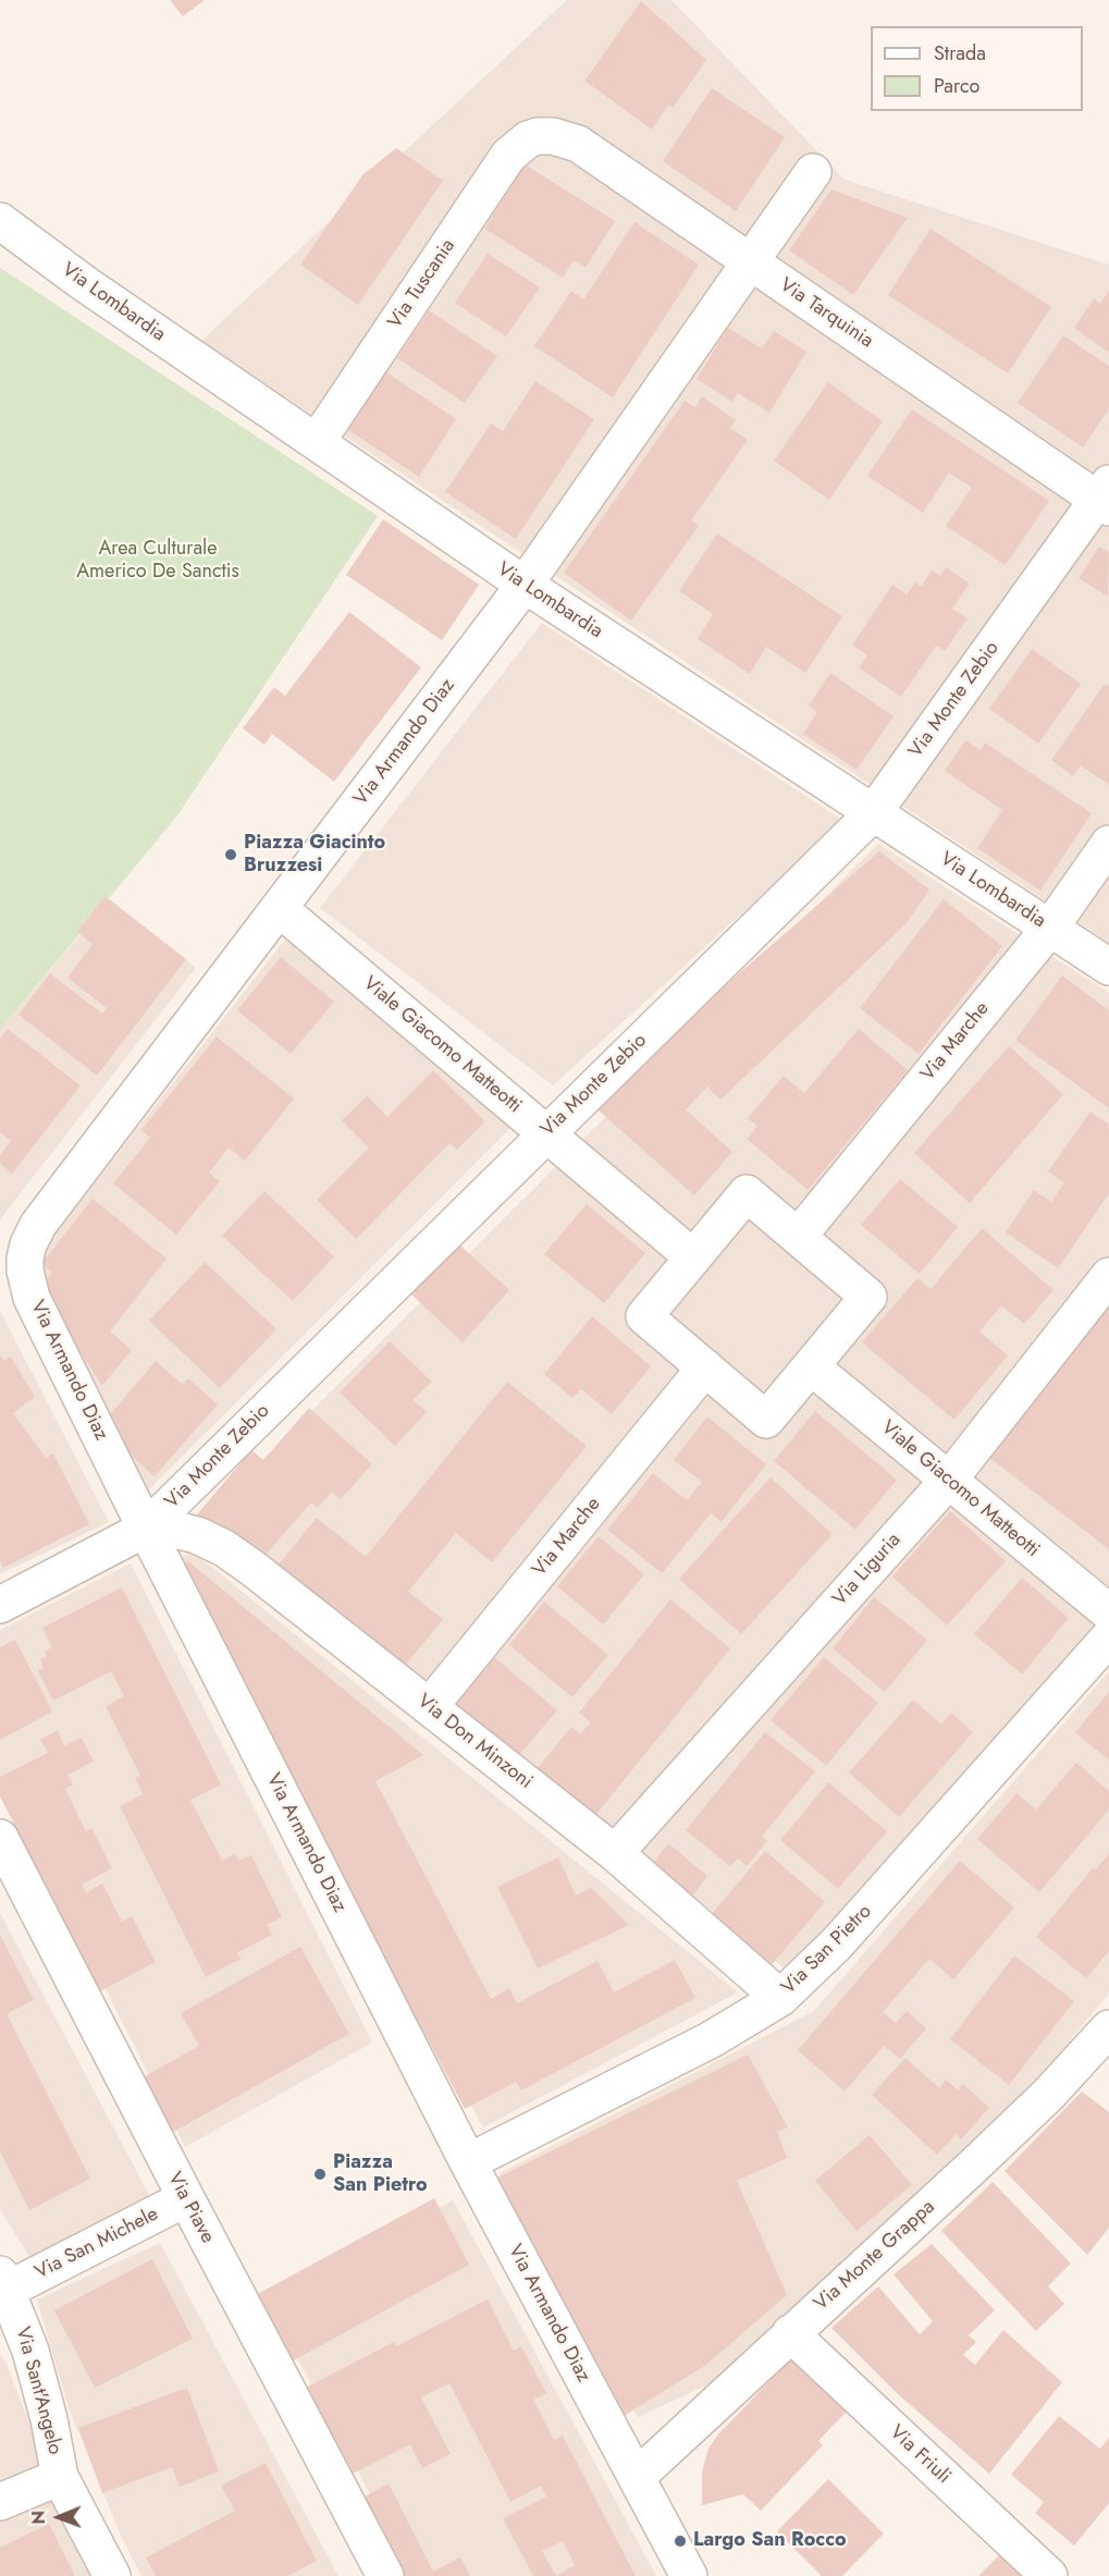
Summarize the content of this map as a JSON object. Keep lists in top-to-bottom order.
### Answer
{
  "streets": {
    "street": [
      "Via Tuscania",
      "Via Lombardia",
      "Via Tarquinia",
      "Via Monte Zebio",
      "Via Armando Diaz",
      "Via Marche",
      "Viale Giacomo Matteotti",
      "Via Liguria",
      "Via Don Minzoni",
      "Via San Pietro",
      "Via Piave",
      "Via San Michele",
      "Via Monte Grappa",
      "Via Sant'Angelo",
      "Via Friuli"
    ]
  },
  "crossings": [
    ["Via Tuscania", "Via Lombardia"],
    ["Via Tuscania", "Via Tarquinia"],
    ["Via Lombardia", "Via Monte Zebio"],
    ["Via Lombardia", "Via Armando Diaz"],
    ["Via Lombardia", "Via Marche"],
    ["Via Tarquinia", "Via Monte Zebio"],
    ["Via Tarquinia", "Via Armando Diaz"],
    ["Via Monte Zebio", "Via Armando Diaz"],
    ["Via Monte Zebio", "Viale Giacomo Matteotti"],
    ["Via Monte Zebio", "Via Don Minzoni"],
    ["Via Armando Diaz", "Viale Giacomo Matteotti"],
    ["Via Armando Diaz", "Via Don Minzoni"],
    ["Via Armando Diaz", "Via San Pietro"],
    ["Via Armando Diaz", "Via Monte Grappa"],
    ["Via Marche", "Via Don Minzoni"],
    ["Viale Giacomo Matteotti", "Via Liguria"],
    ["Via Liguria", "Via Don Minzoni"],
    ["Via Don Minzoni", "Via San Pietro"],
    ["Via Piave", "Via San Michele"],
    ["Via San Michele", "Via Sant'Angelo"],
    ["Via Monte Grappa", "Via Friuli"]
  ],
  "parks": ["Area Culturale Americo De Sanctis"],
  "places": ["Piazza Giacinto Bruzzesi", "Piazza San Pietro", "Largo San Rocco"],
  "legend": ["Strada", "Parco"],
  "north": "left"
}
